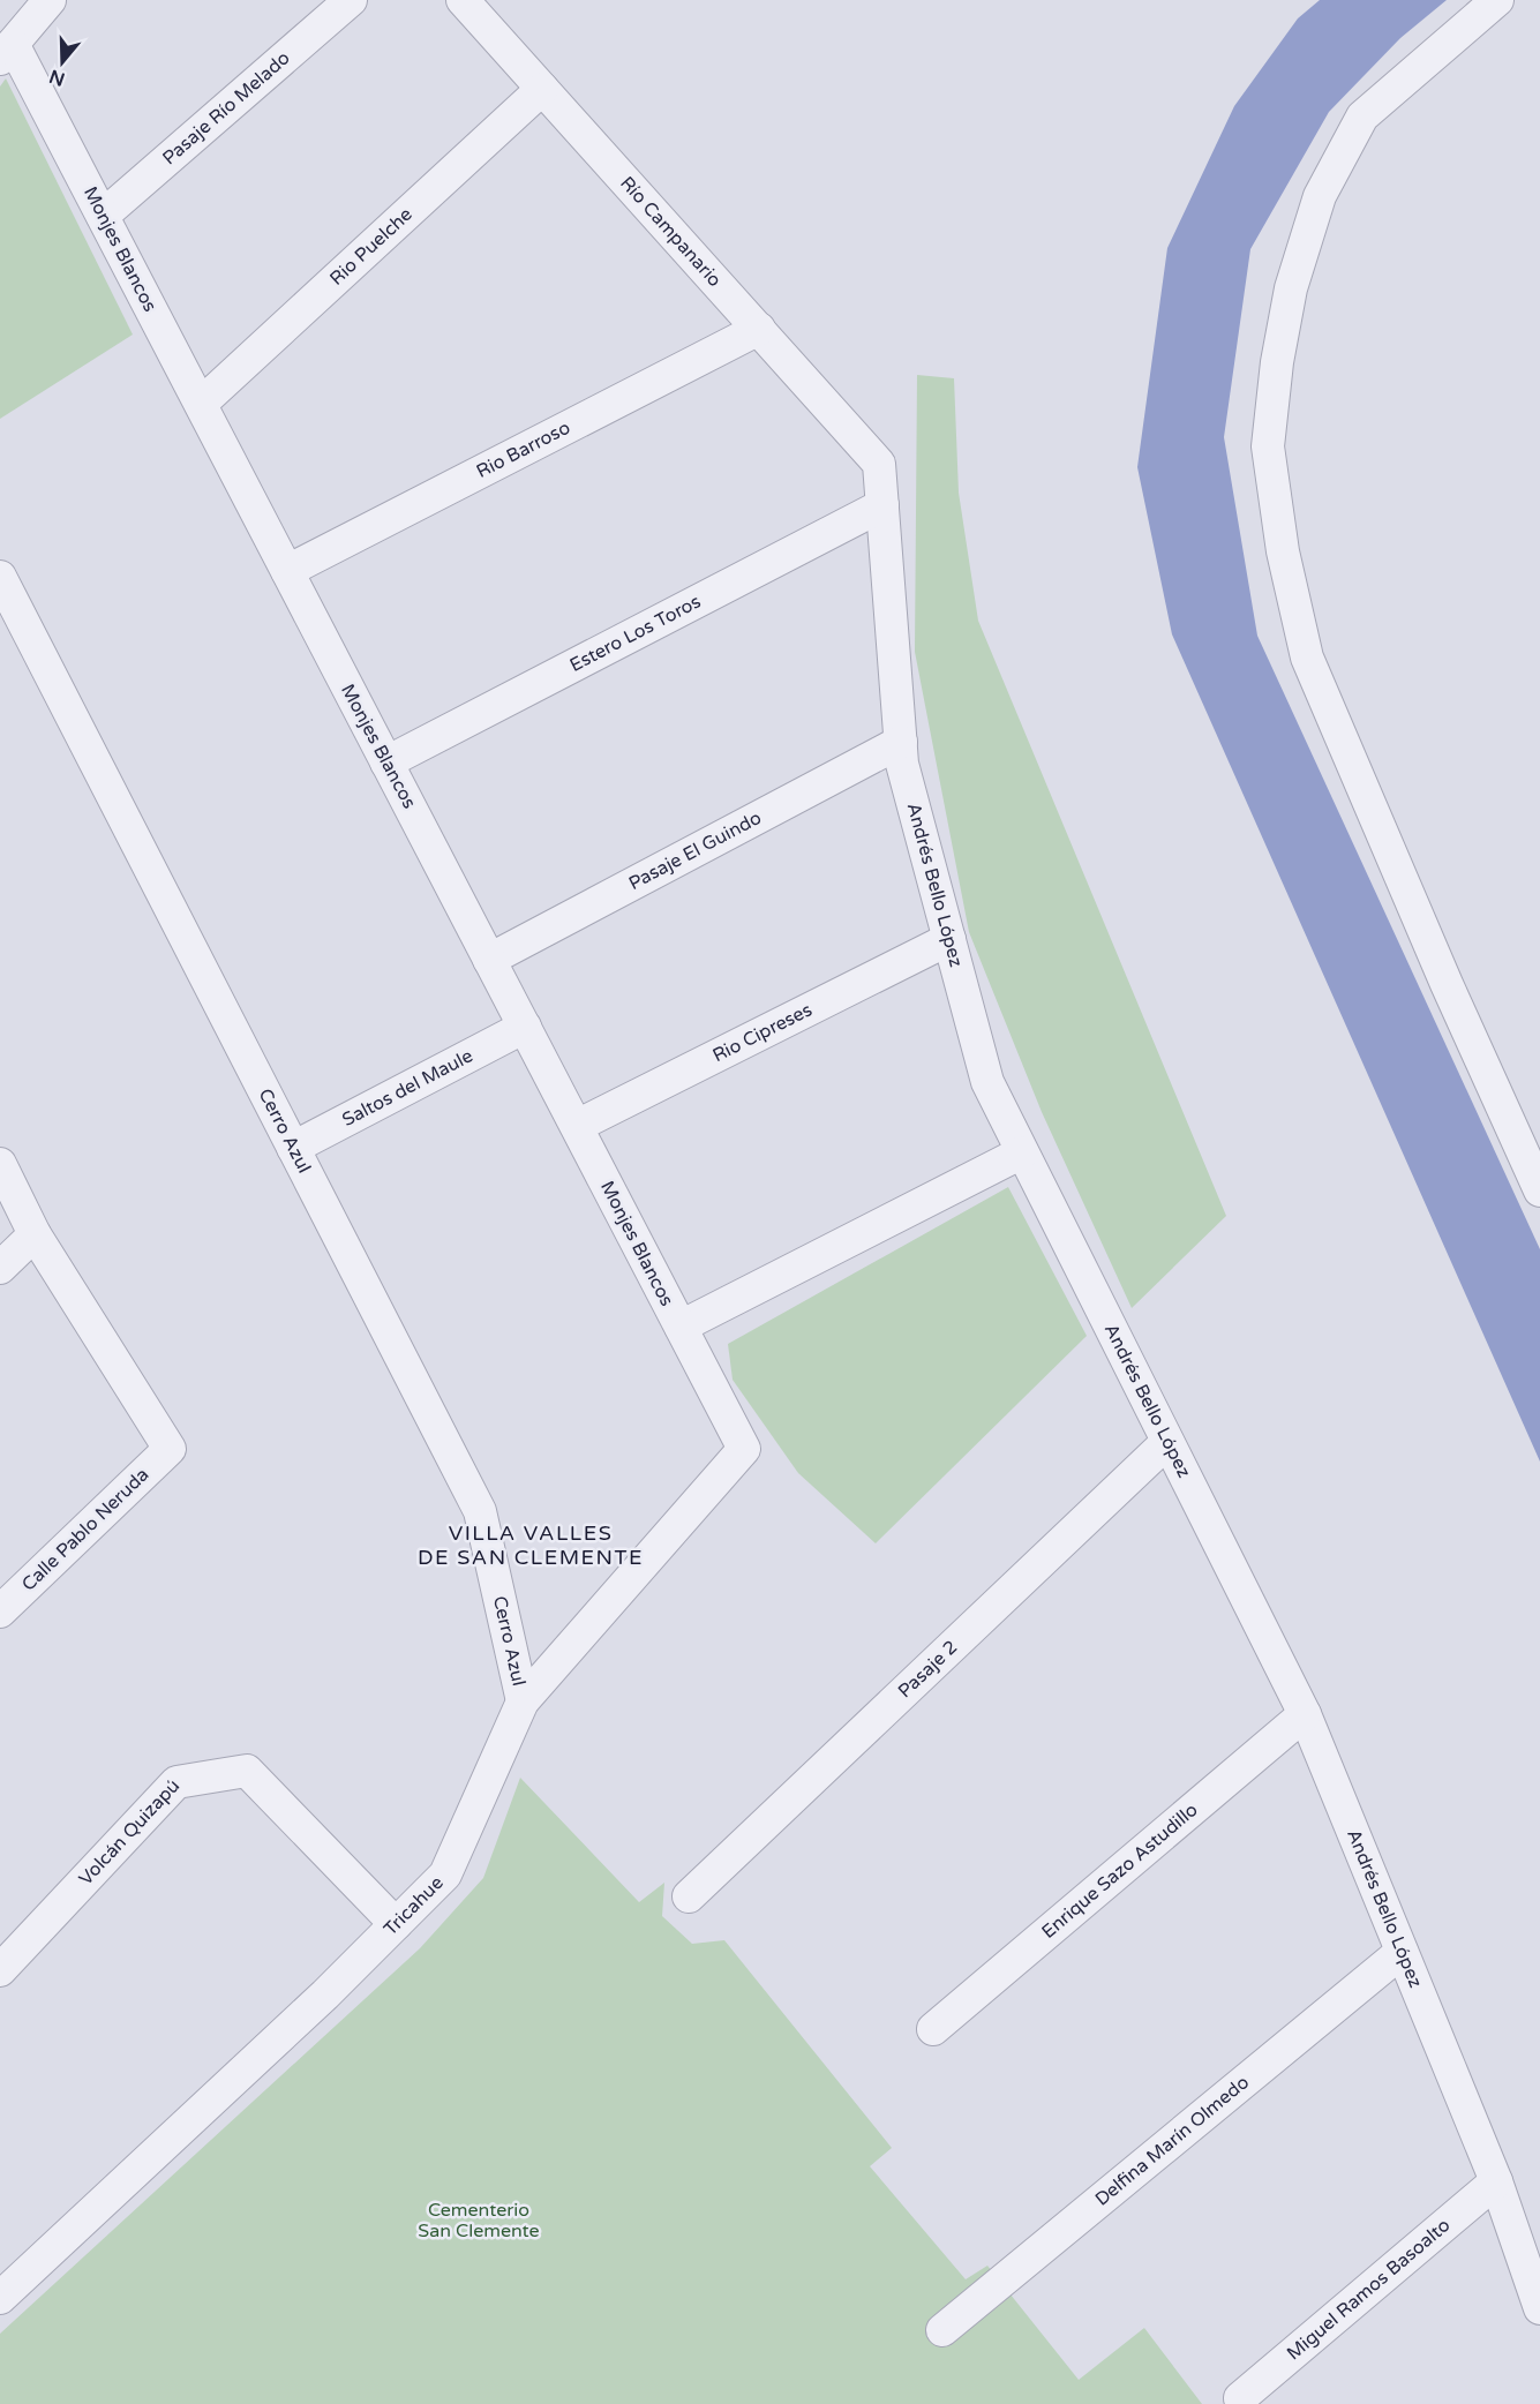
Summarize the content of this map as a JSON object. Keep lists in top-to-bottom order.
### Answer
{
  "streets": {
    "street": [
      "Pasaje Río Melado",
      "Río Campanario",
      "Rio Puelche",
      "Monjes Blancos",
      "Rio Barroso",
      "Estero Los Toros",
      "Pasaje El Guindo",
      "Andrés Bello López",
      "Rio Cipreses",
      "Saltos del Maule",
      "Cerro Azul",
      "Calle Pablo Neruda",
      "Pasaje 2",
      "Volcán Quizapú",
      "Enrique Sazo Astudillo",
      "Tricahue",
      "Delfina Marín Olmedo",
      "Miguel Ramos Basoalto"
    ]
  },
  "crossings": [
    ["Pasaje Río Melado", "Monjes Blancos"],
    ["Río Campanario", "Rio Puelche"],
    ["Río Campanario", "Rio Barroso"],
    ["Río Campanario", "Andrés Bello López"],
    ["Rio Puelche", "Monjes Blancos"],
    ["Monjes Blancos", "Rio Barroso"],
    ["Monjes Blancos", "Estero Los Toros"],
    ["Monjes Blancos", "Pasaje El Guindo"],
    ["Monjes Blancos", "Rio Cipreses"],
    ["Monjes Blancos", "Saltos del Maule"],
    ["Monjes Blancos", "Tricahue"],
    ["Estero Los Toros", "Andrés Bello López"],
    ["Pasaje El Guindo", "Andrés Bello López"],
    ["Andrés Bello López", "Rio Cipreses"],
    ["Andrés Bello López", "Pasaje 2"],
    ["Andrés Bello López", "Enrique Sazo Astudillo"],
    ["Andrés Bello López", "Delfina Marín Olmedo"],
    ["Andrés Bello López", "Miguel Ramos Basoalto"],
    ["Saltos del Maule", "Cerro Azul"],
    ["Cerro Azul", "Tricahue"],
    ["Volcán Quizapú", "Tricahue"]
  ],
  "districts": ["VILLA VALLES DE SAN CLEMENTE"],
  "parks": ["Cementerio San Clemente"],
  "north": "bottom"
}
